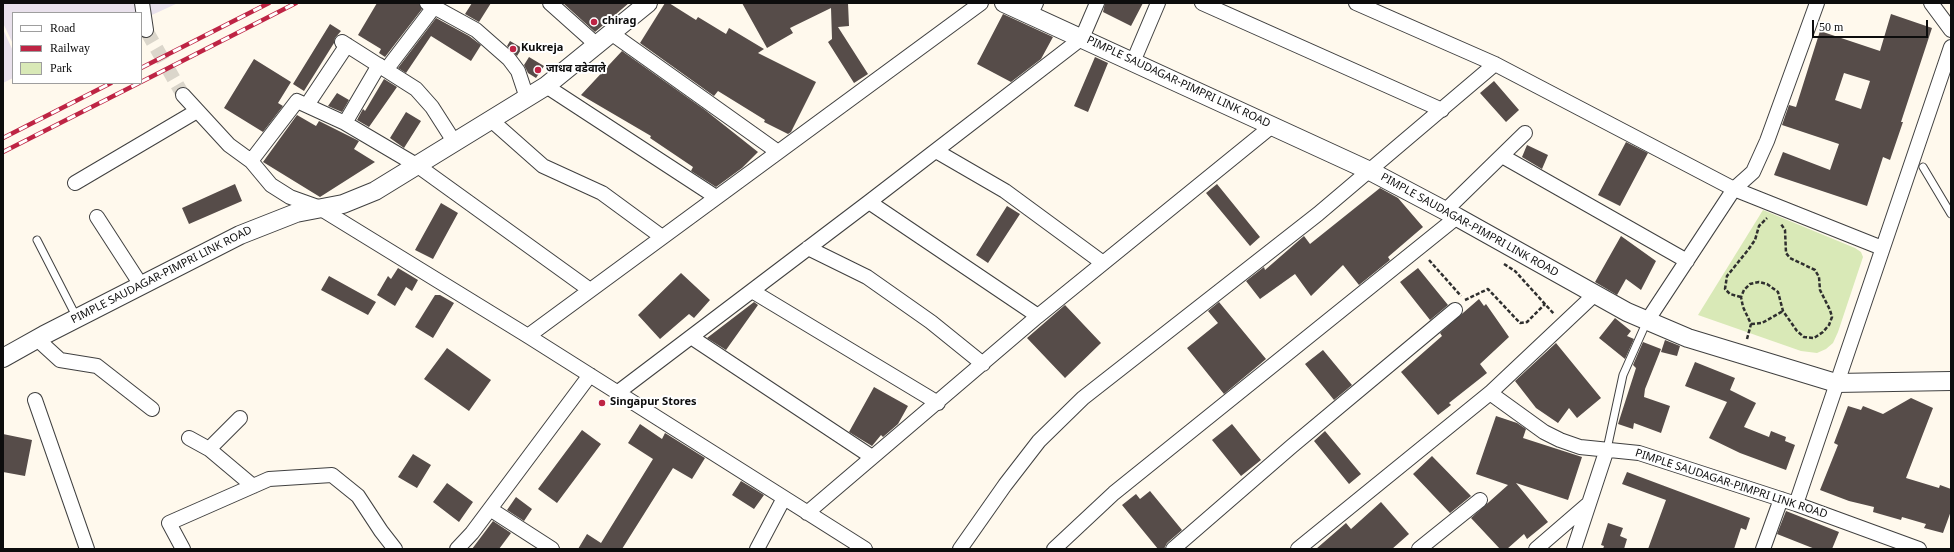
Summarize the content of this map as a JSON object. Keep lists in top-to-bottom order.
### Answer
{
  "streets": {
    "street": ["PIMPLE SAUDAGAR-PIMPRI LINK ROAD"]
  },
  "places": [
    "chirag",
    "Kukreja",
    "जाधव वडेवाले",
    "Singapur Stores"
  ],
  "legend": ["Road", "Railway", "Park"],
  "scale_bar": "50 m"
}
